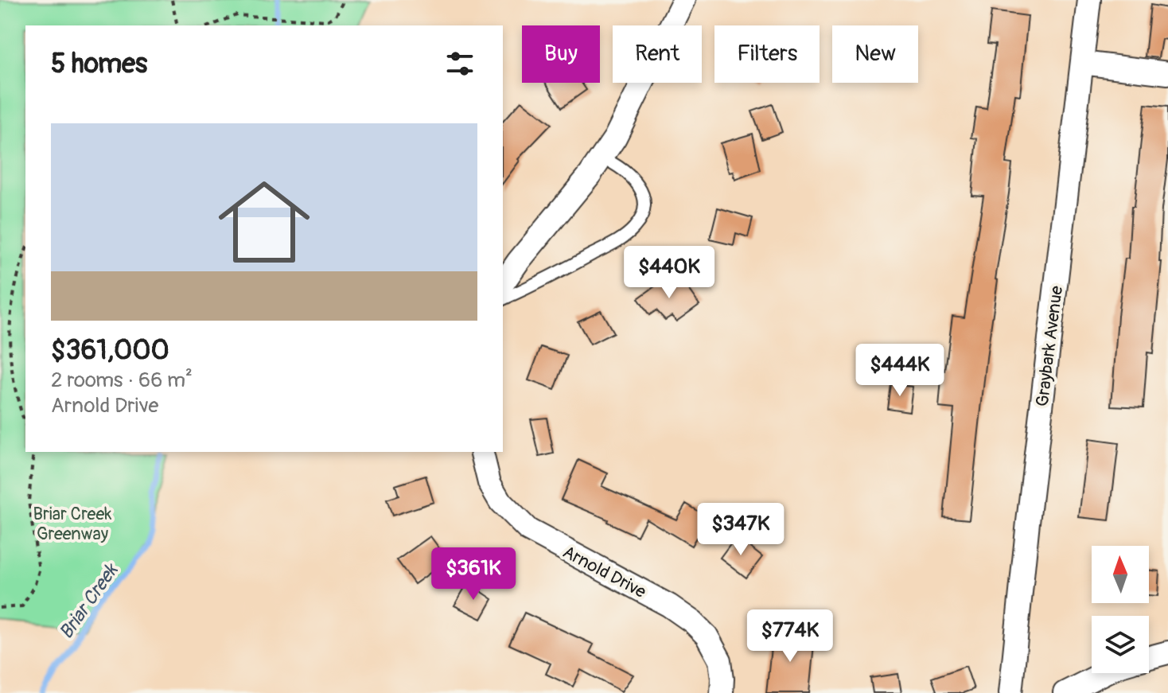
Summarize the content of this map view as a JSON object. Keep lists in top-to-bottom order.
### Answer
{
  "streets": {
    "street": ["Graybark Avenue", "Arnold Drive"]
  },
  "water": ["Briar Creek"],
  "parks": ["Briar Creek Greenway"],
  "north": "top",
  "page": {
    "chip": [
      "Buy",
      "Rent",
      "Filters",
      "New"
    ],
    "heading": "5 homes",
    "list": [
      {
        "name": "$361,000",
        "note": "2 rooms · 66 m² · Arnold Drive"
      }
    ],
    "price": [
      "$440K",
      "$444K",
      "$347K",
      "$361K",
      "$774K"
    ]
  }
}
